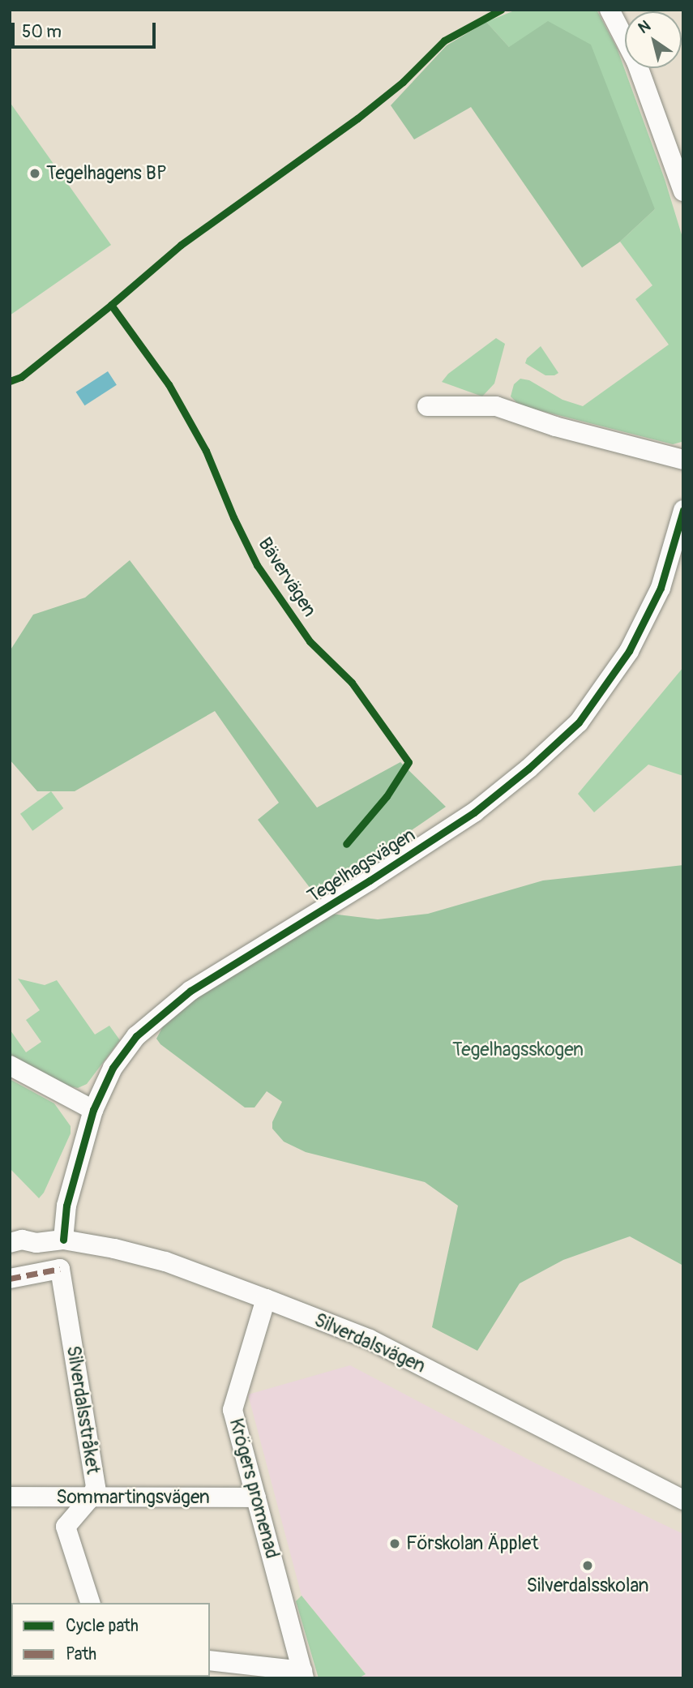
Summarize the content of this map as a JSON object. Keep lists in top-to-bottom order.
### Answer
{
  "streets": {
    "street": [
      "Tegelhagsvägen",
      "Silverdalsvägen",
      "Silverdalsstråket",
      "Krögers promenad",
      "Sommartingsvägen"
    ],
    "cycle path": ["Bävervägen"]
  },
  "crossings": [
    ["Tegelhagsvägen", "Silverdalsvägen"],
    ["Silverdalsvägen", "Krögers promenad"],
    ["Silverdalsstråket", "Sommartingsvägen"],
    ["Krögers promenad", "Sommartingsvägen"]
  ],
  "parks": ["Tegelhagsskogen"],
  "places": ["Tegelhagens BP", "Förskolan Äpplet", "Silverdalsskolan"],
  "legend": ["Cycle path", "Path"],
  "scale_bar": "50 m",
  "north": "top left"
}
